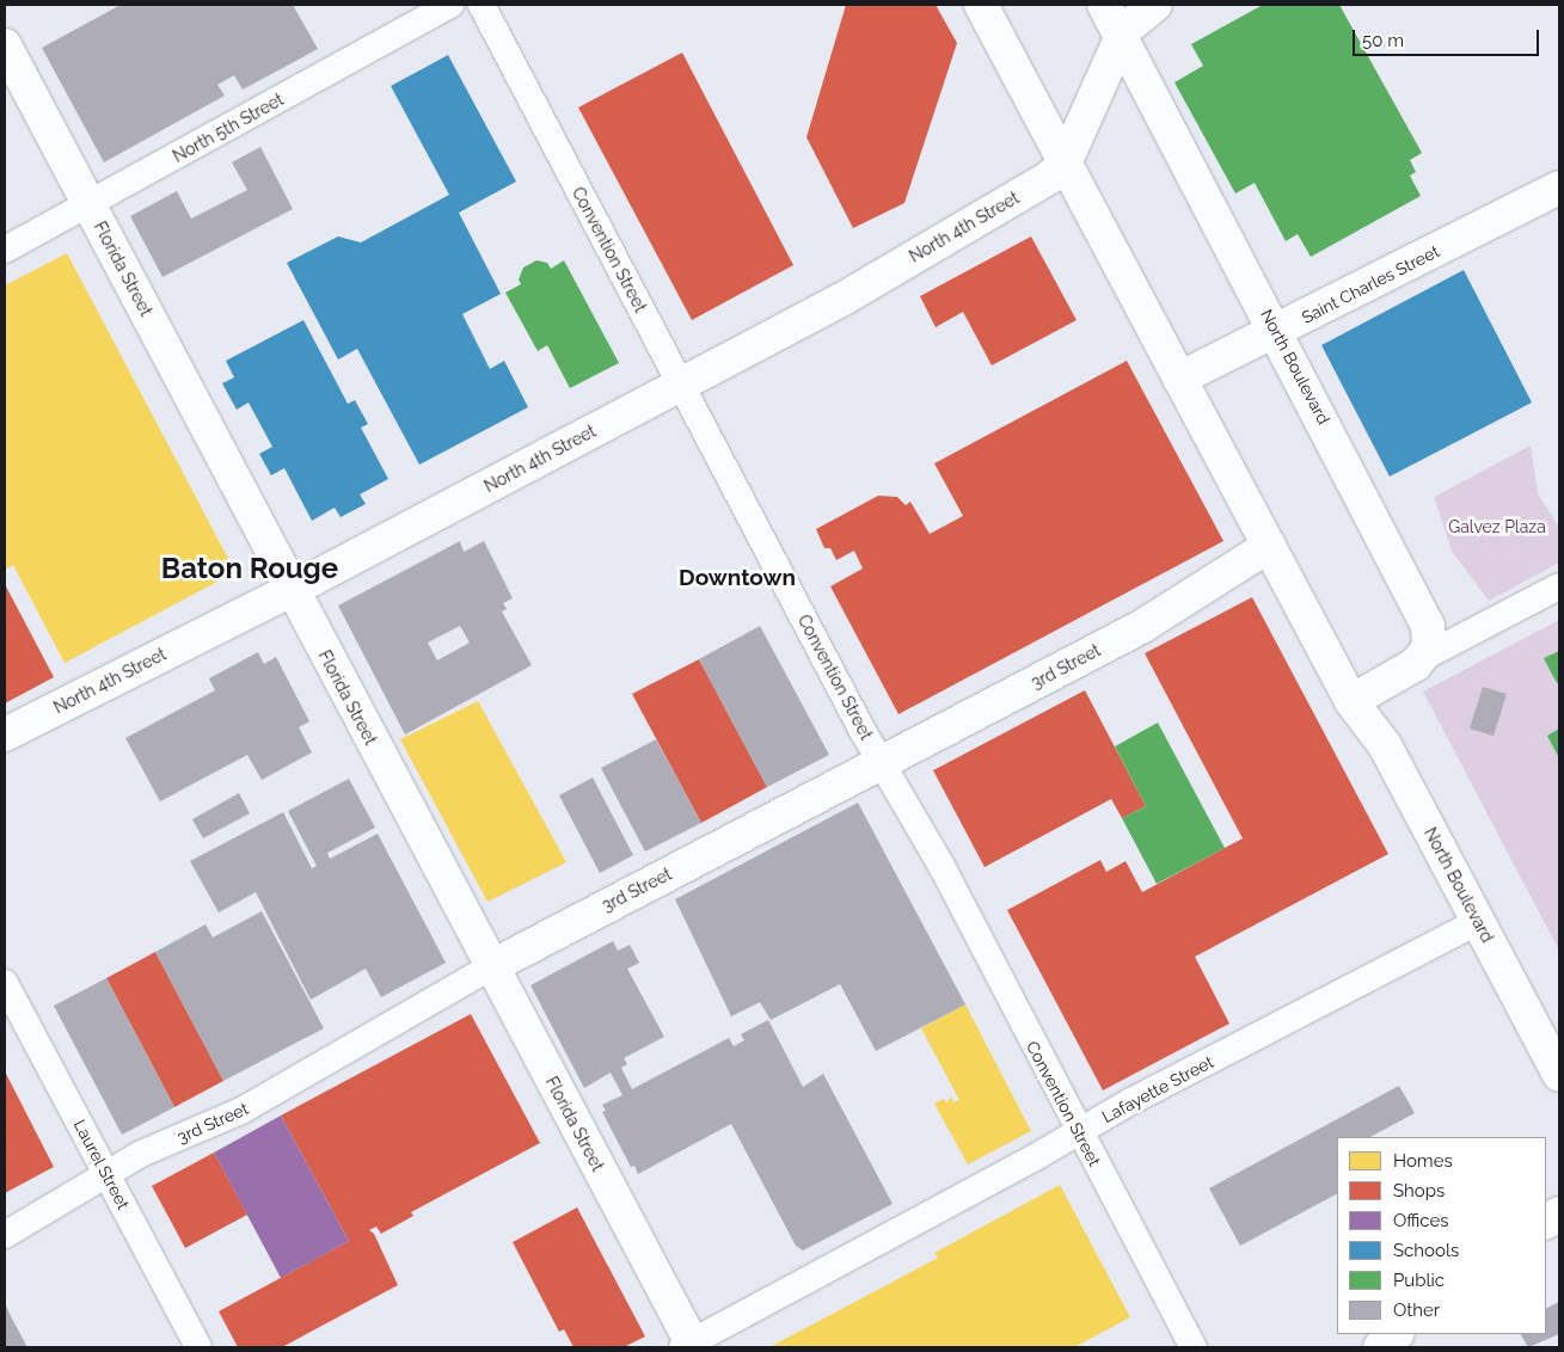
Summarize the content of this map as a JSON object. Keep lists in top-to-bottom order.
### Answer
{
  "streets": {
    "street": [
      "North 5th Street",
      "North 4th Street",
      "Convention Street",
      "Florida Street",
      "Saint Charles Street",
      "North Boulevard",
      "3rd Street",
      "Lafayette Street",
      "Laurel Street"
    ]
  },
  "crossings": [
    ["North 5th Street", "Florida Street"],
    ["North 4th Street", "Convention Street"],
    ["North 4th Street", "Florida Street"],
    ["North 4th Street", "North Boulevard"],
    ["Convention Street", "3rd Street"],
    ["Convention Street", "Lafayette Street"],
    ["Florida Street", "3rd Street"],
    ["Florida Street", "Lafayette Street"],
    ["Saint Charles Street", "North Boulevard"],
    ["North Boulevard", "3rd Street"],
    ["North Boulevard", "Lafayette Street"],
    ["3rd Street", "Laurel Street"]
  ],
  "districts": ["Baton Rouge", "Downtown"],
  "parks": ["Galvez Plaza"],
  "legend": [
    "Homes",
    "Shops",
    "Offices",
    "Schools",
    "Public",
    "Other"
  ],
  "scale_bar": "50 m"
}
